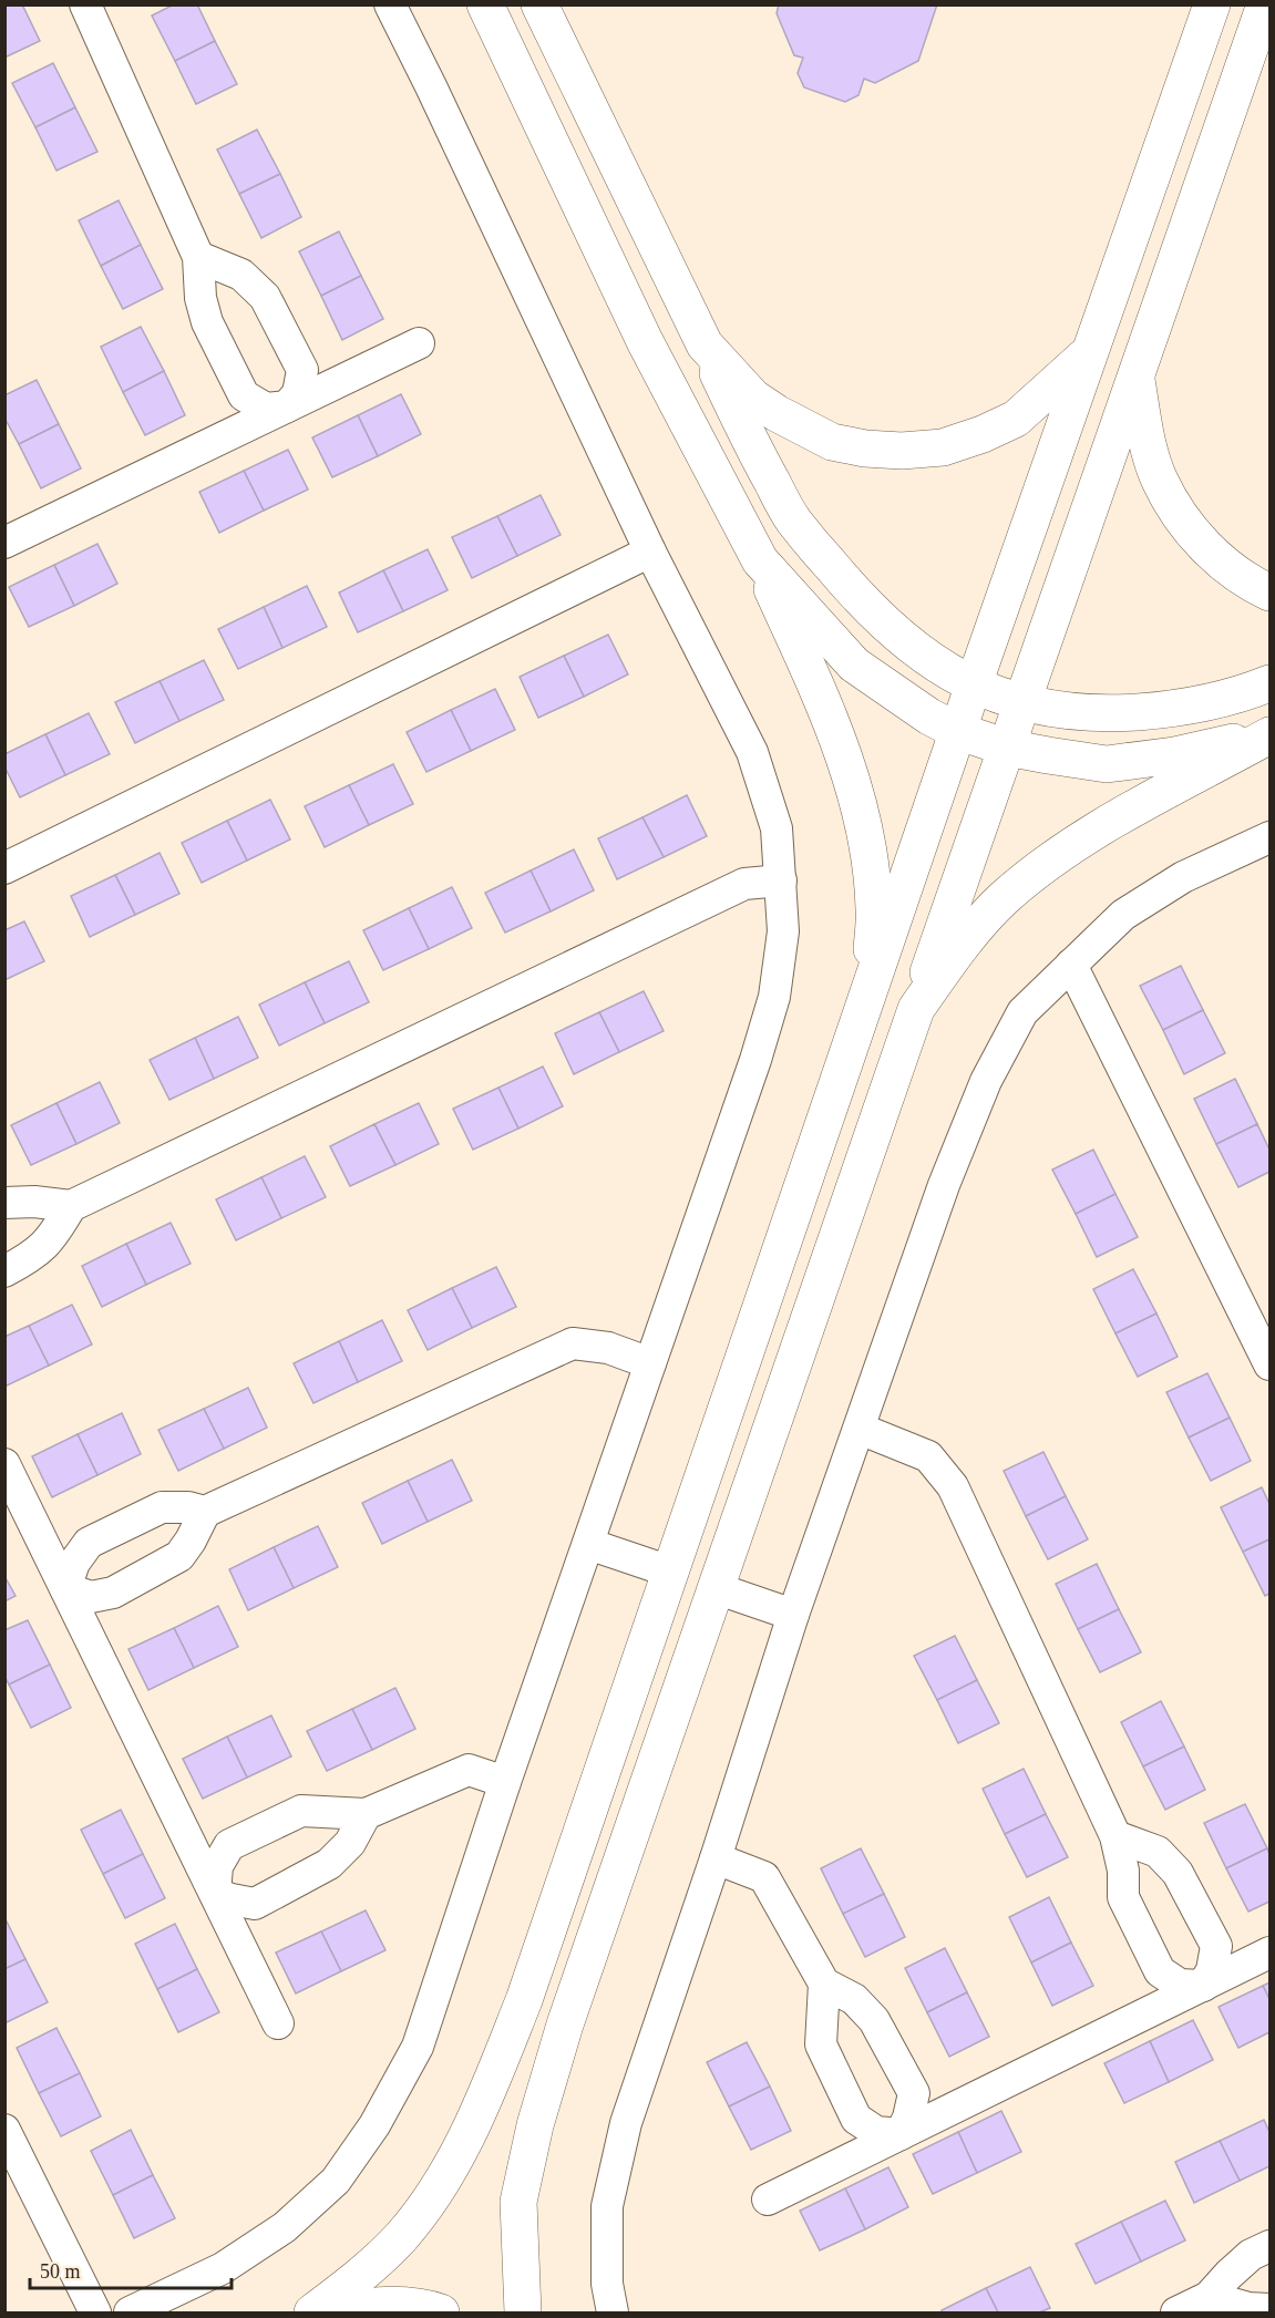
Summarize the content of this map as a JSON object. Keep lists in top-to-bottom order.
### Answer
{
  "scale_bar": "50 m"
}
